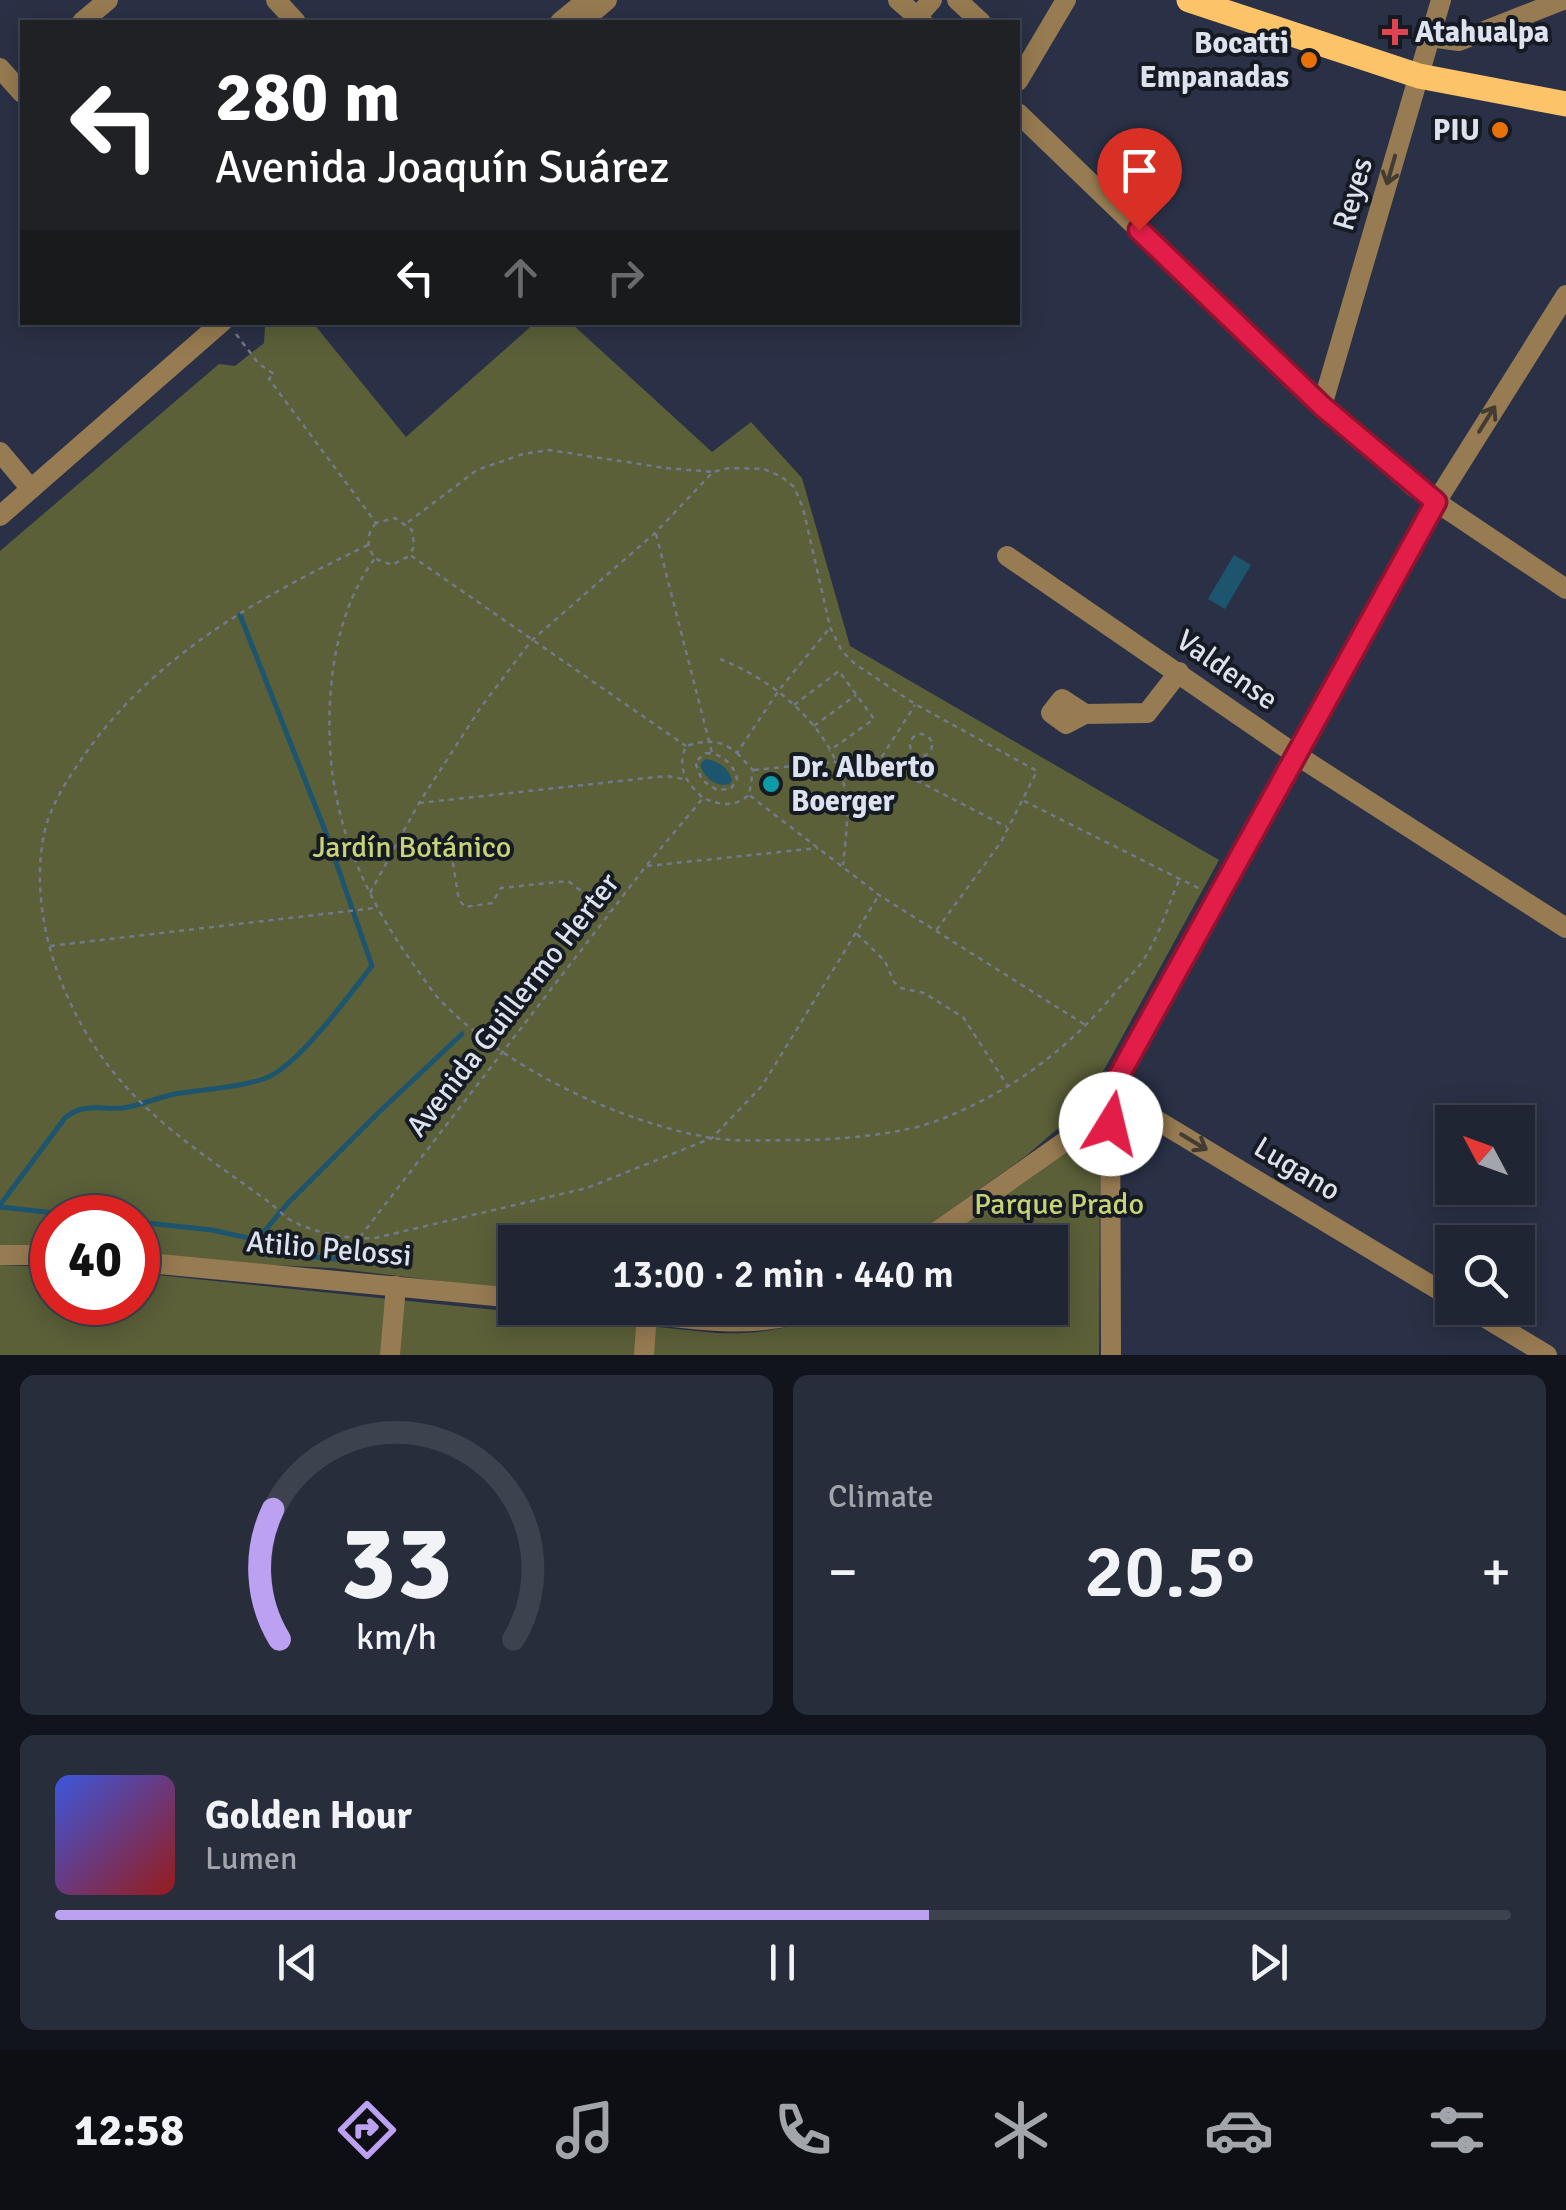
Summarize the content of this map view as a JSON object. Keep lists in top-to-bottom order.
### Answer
{
  "streets": {
    "street": [
      "Reyes",
      "Valdense",
      "Lugano",
      "Atilio Pelossi"
    ],
    "path": ["Avenida Guillermo Herter"]
  },
  "one_way": ["Reyes", "Lugano"],
  "parks": ["Jardín Botánico", "Parque Prado"],
  "places": {
    "health": ["Atahualpa"],
    "other": ["Bocatti Empanadas", "PIU", "Dr. Alberto Boerger"]
  },
  "north": "top left",
  "page": {
    "turn": ["280 m", "Avenida Joaquín Suárez"],
    "limit": "40",
    "trip": "13:00 · 2 min · 440 m",
    "tile": "Climate",
    "heat": ["−", "20.5°", "+"],
    "song": ["Golden Hour", "Lumen"],
    "tabs": "12:58",
    "gauge": ["33", "km/h"]
  }
}
